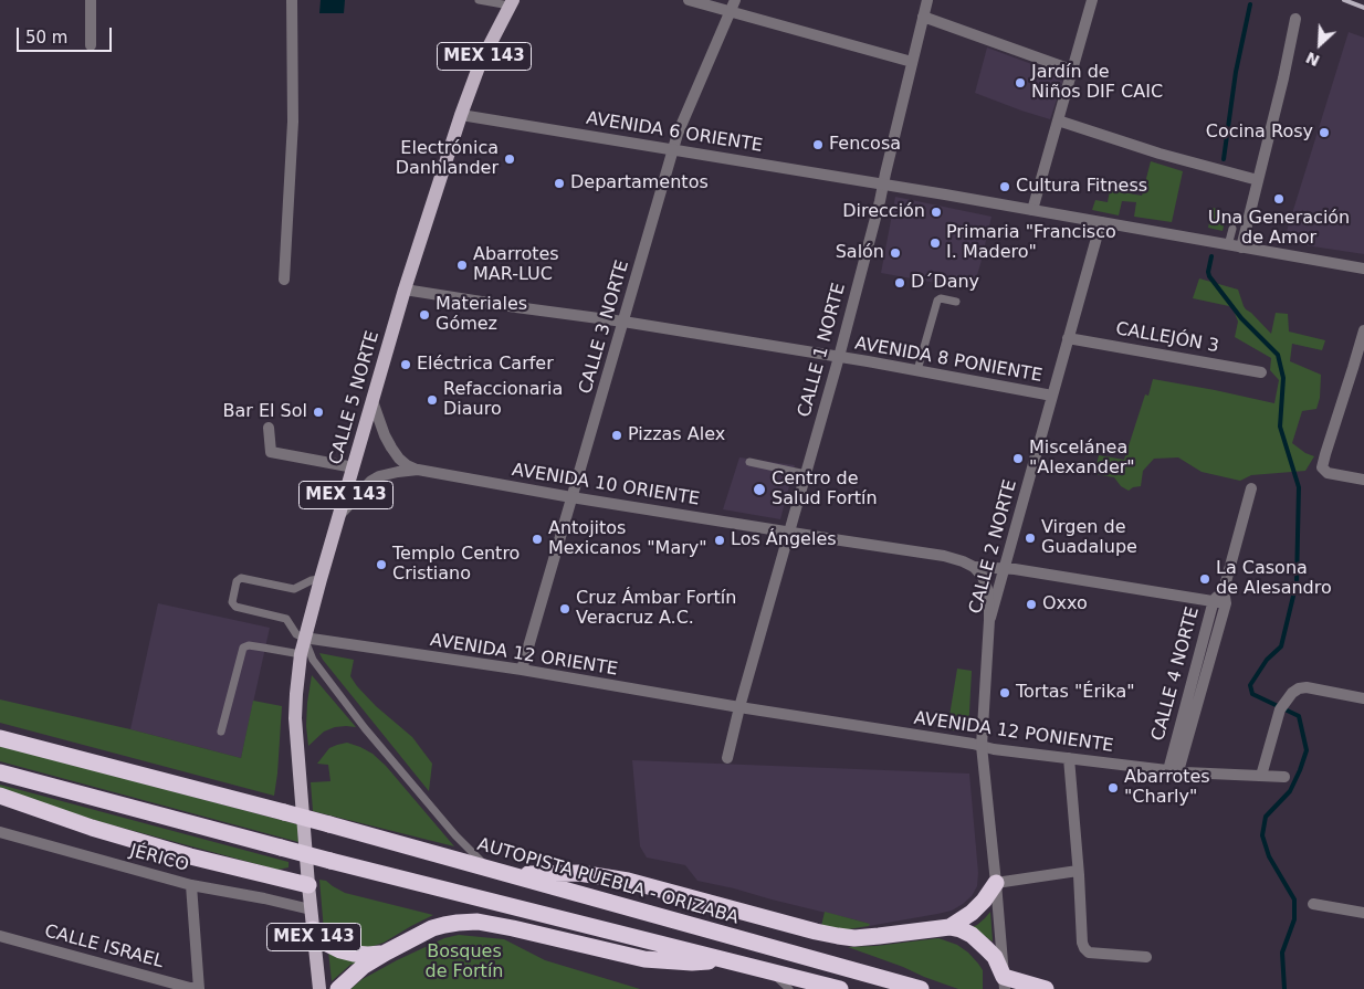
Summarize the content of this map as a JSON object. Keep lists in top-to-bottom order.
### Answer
{
  "streets": {
    "highway": ["AUTOPISTA PUEBLA - ORIZABA"],
    "main road": ["MEX 143", "CALLE 5 NORTE"],
    "street": [
      "AVENIDA 6 ORIENTE",
      "CALLE 3 NORTE",
      "CALLEJÓN 3",
      "CALLE 1 NORTE",
      "AVENIDA 8 PONIENTE",
      "AVENIDA 10 ORIENTE",
      "CALLE 2 NORTE",
      "AVENIDA 12 ORIENTE",
      "CALLE 4 NORTE",
      "AVENIDA 12 PONIENTE",
      "JÉRICO",
      "CALLE ISRAEL"
    ]
  },
  "crossings": [
    ["MEX 143", "CALLE 5 NORTE"],
    ["MEX 143", "JÉRICO"],
    ["AVENIDA 6 ORIENTE", "CALLE 3 NORTE"],
    ["AVENIDA 6 ORIENTE", "CALLE 1 NORTE"],
    ["AVENIDA 6 ORIENTE", "CALLE 5 NORTE"],
    ["AVENIDA 6 ORIENTE", "CALLE 2 NORTE"],
    ["CALLE 3 NORTE", "AVENIDA 8 PONIENTE"],
    ["CALLE 3 NORTE", "AVENIDA 10 ORIENTE"],
    ["CALLE 3 NORTE", "AVENIDA 12 ORIENTE"],
    ["CALLEJÓN 3", "CALLE 2 NORTE"],
    ["CALLE 1 NORTE", "AVENIDA 8 PONIENTE"],
    ["CALLE 1 NORTE", "AVENIDA 10 ORIENTE"],
    ["CALLE 1 NORTE", "AVENIDA 12 ORIENTE"],
    ["CALLE 1 NORTE", "AVENIDA 12 PONIENTE"],
    ["AVENIDA 8 PONIENTE", "CALLE 5 NORTE"],
    ["AVENIDA 8 PONIENTE", "CALLE 2 NORTE"],
    ["CALLE 5 NORTE", "AVENIDA 12 ORIENTE"],
    ["AVENIDA 10 ORIENTE", "CALLE 2 NORTE"],
    ["AVENIDA 10 ORIENTE", "CALLE 4 NORTE"],
    ["CALLE 2 NORTE", "AVENIDA 12 PONIENTE"],
    ["AVENIDA 12 ORIENTE", "AVENIDA 12 PONIENTE"],
    ["CALLE 4 NORTE", "AVENIDA 12 PONIENTE"]
  ],
  "parks": ["Bosques de Fortín"],
  "places": [
    "Jardín de Niños DIF CAIC",
    "Cocina Rosy",
    "Fencosa",
    "Electrónica Danhlander",
    "Departamentos",
    "Cultura Fitness",
    "Una Generación de Amor",
    "Dirección",
    "Primaria \"Francisco I. Madero\"",
    "Salón",
    "Abarrotes MAR-LUC",
    "D´Dany",
    "Materiales Gómez",
    "Eléctrica Carfer",
    "Refaccionaria Diauro",
    "Bar El Sol",
    "Pizzas Alex",
    "Miscelánea \"Alexander\"",
    "Centro de Salud Fortín",
    "Virgen de Guadalupe",
    "Antojitos Mexicanos \"Mary\"",
    "Los Ángeles",
    "Templo Centro Cristiano",
    "La Casona de Alesandro",
    "Oxxo",
    "Cruz Ámbar Fortín Veracruz A.C.",
    "Tortas \"Érika\"",
    "Abarrotes \"Charly\""
  ],
  "scale_bar": "50 m",
  "north": "bottom left"
}
